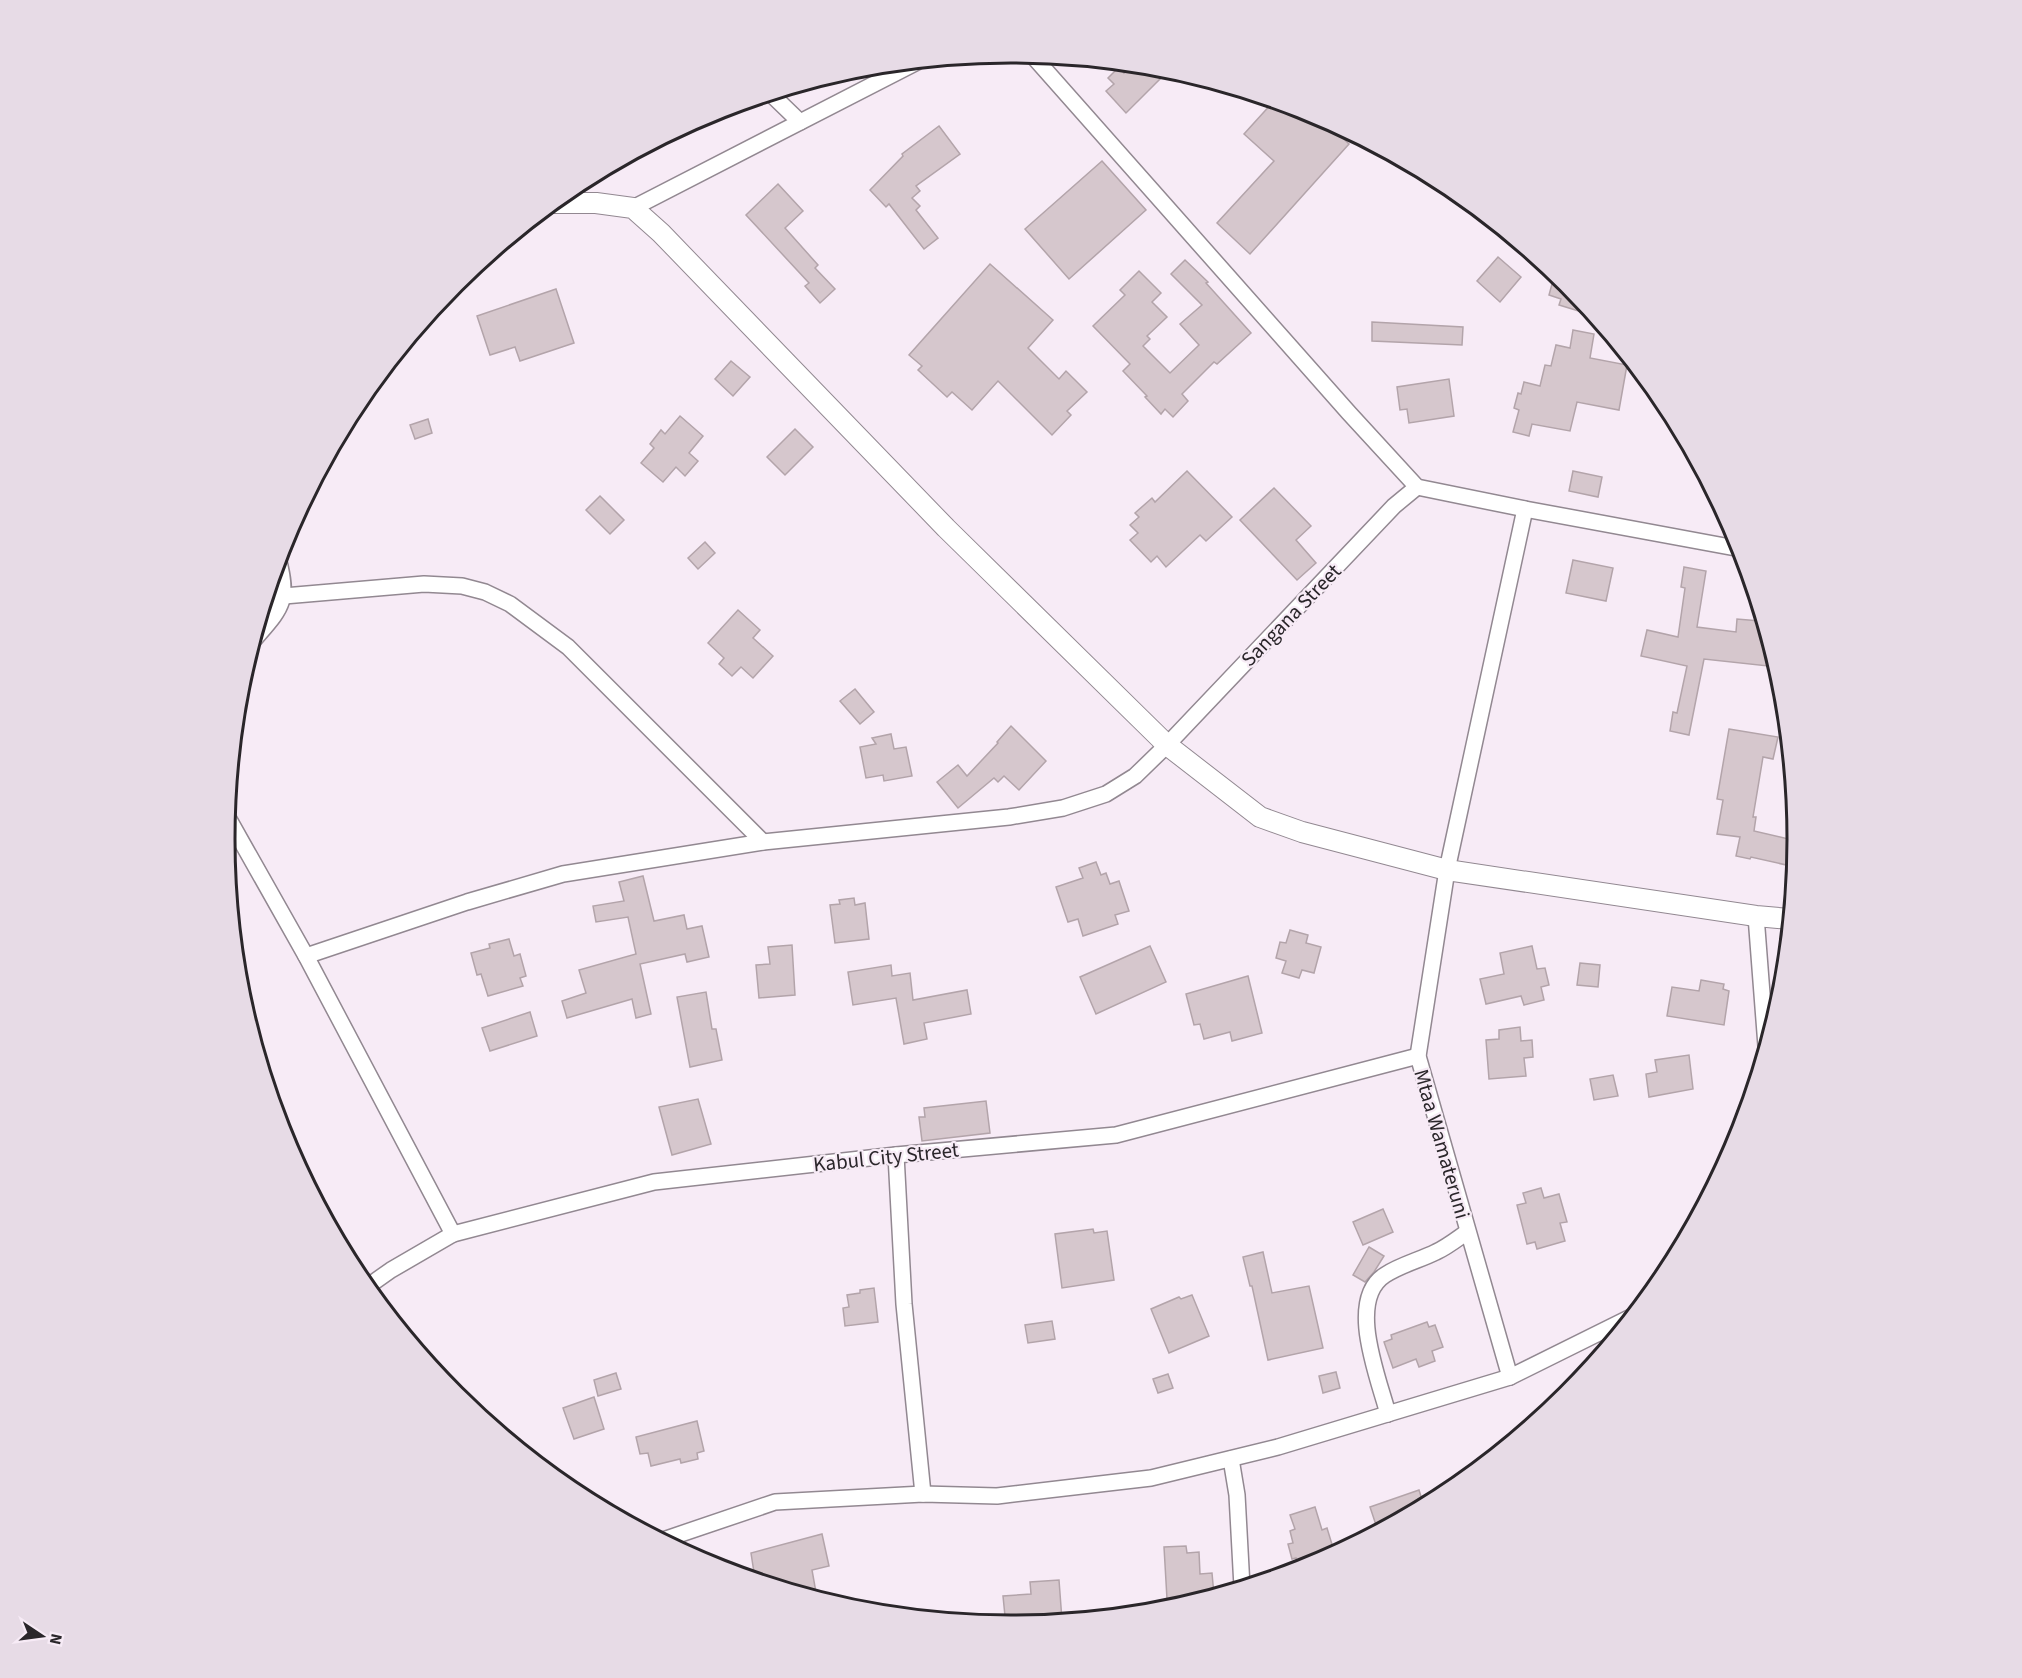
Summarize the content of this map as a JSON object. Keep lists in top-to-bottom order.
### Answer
{
  "streets": {
    "street": ["Sangana Street", "Mtaa Wamateruni", "Kabul City Street"]
  },
  "crossings": [
    ["Mtaa Wamateruni", "Kabul City Street"]
  ],
  "north": "right"
}
